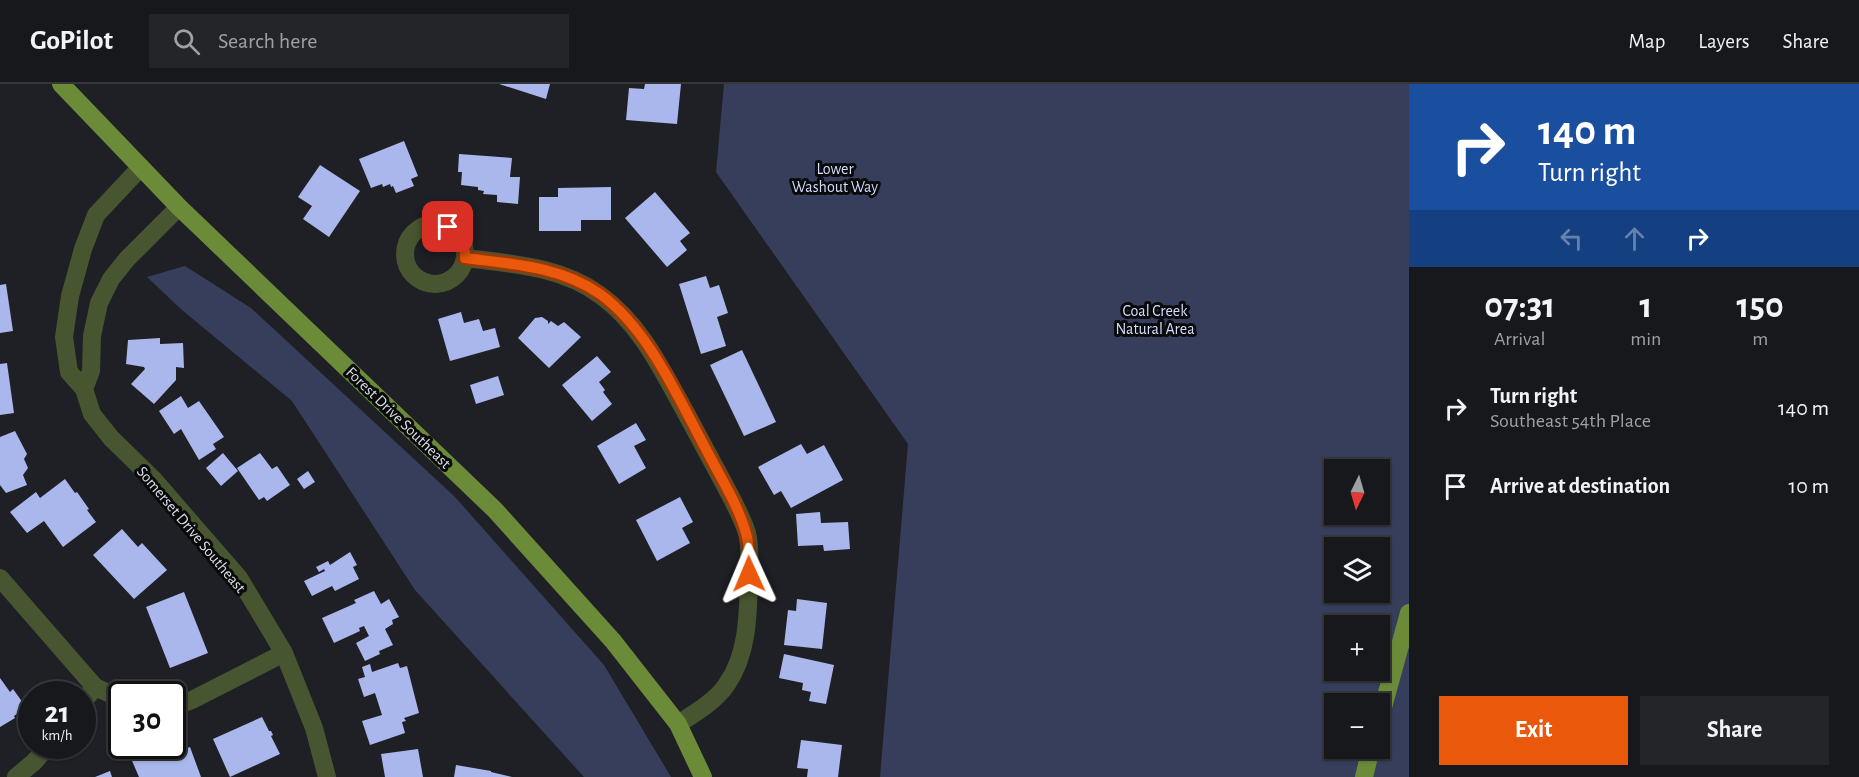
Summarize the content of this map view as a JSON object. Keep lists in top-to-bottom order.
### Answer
{
  "streets": {
    "main road": ["Forest Drive Southeast"],
    "street": ["Somerset Drive Southeast"]
  },
  "crossings": [
    ["Forest Drive Southeast", "Somerset Drive Southeast"]
  ],
  "parks": ["Lower Washout Way", "Coal Creek Natural Area"],
  "north": "bottom",
  "page": {
    "header": "GoPilot",
    "search": "Search here",
    "nav": ["Map", "Layers", "Share"],
    "turn": ["140 m", "Turn right"],
    "eta": [
      "07:31",
      "Arrival",
      "1",
      "min",
      "150",
      "m"
    ],
    "list": [
      {
        "name": "Turn right",
        "note": "Southeast 54th Place",
        "value": "140 m"
      },
      {
        "name": "Arrive at destination",
        "value": "10 m"
      }
    ],
    "map_buttons": ["+", "−"],
    "speed": "21 km/h",
    "limit": "30",
    "buttons": ["Exit", "Share"]
  }
}
